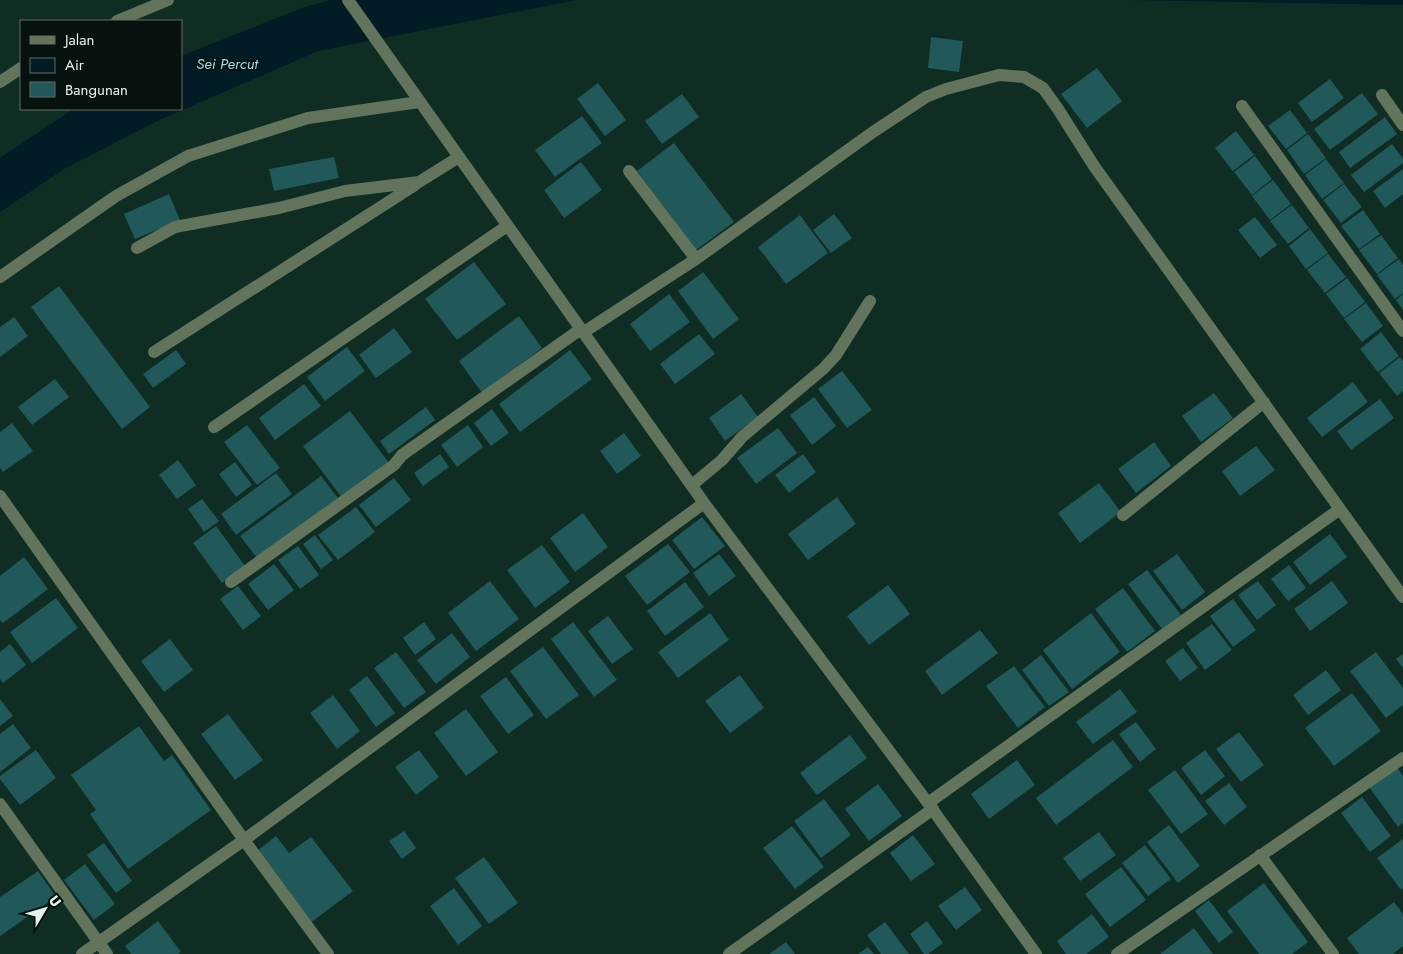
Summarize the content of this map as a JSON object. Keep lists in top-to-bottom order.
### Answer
{
  "water": ["Sei Percut"],
  "legend": ["Jalan", "Air", "Bangunan"],
  "north": "top right"
}
